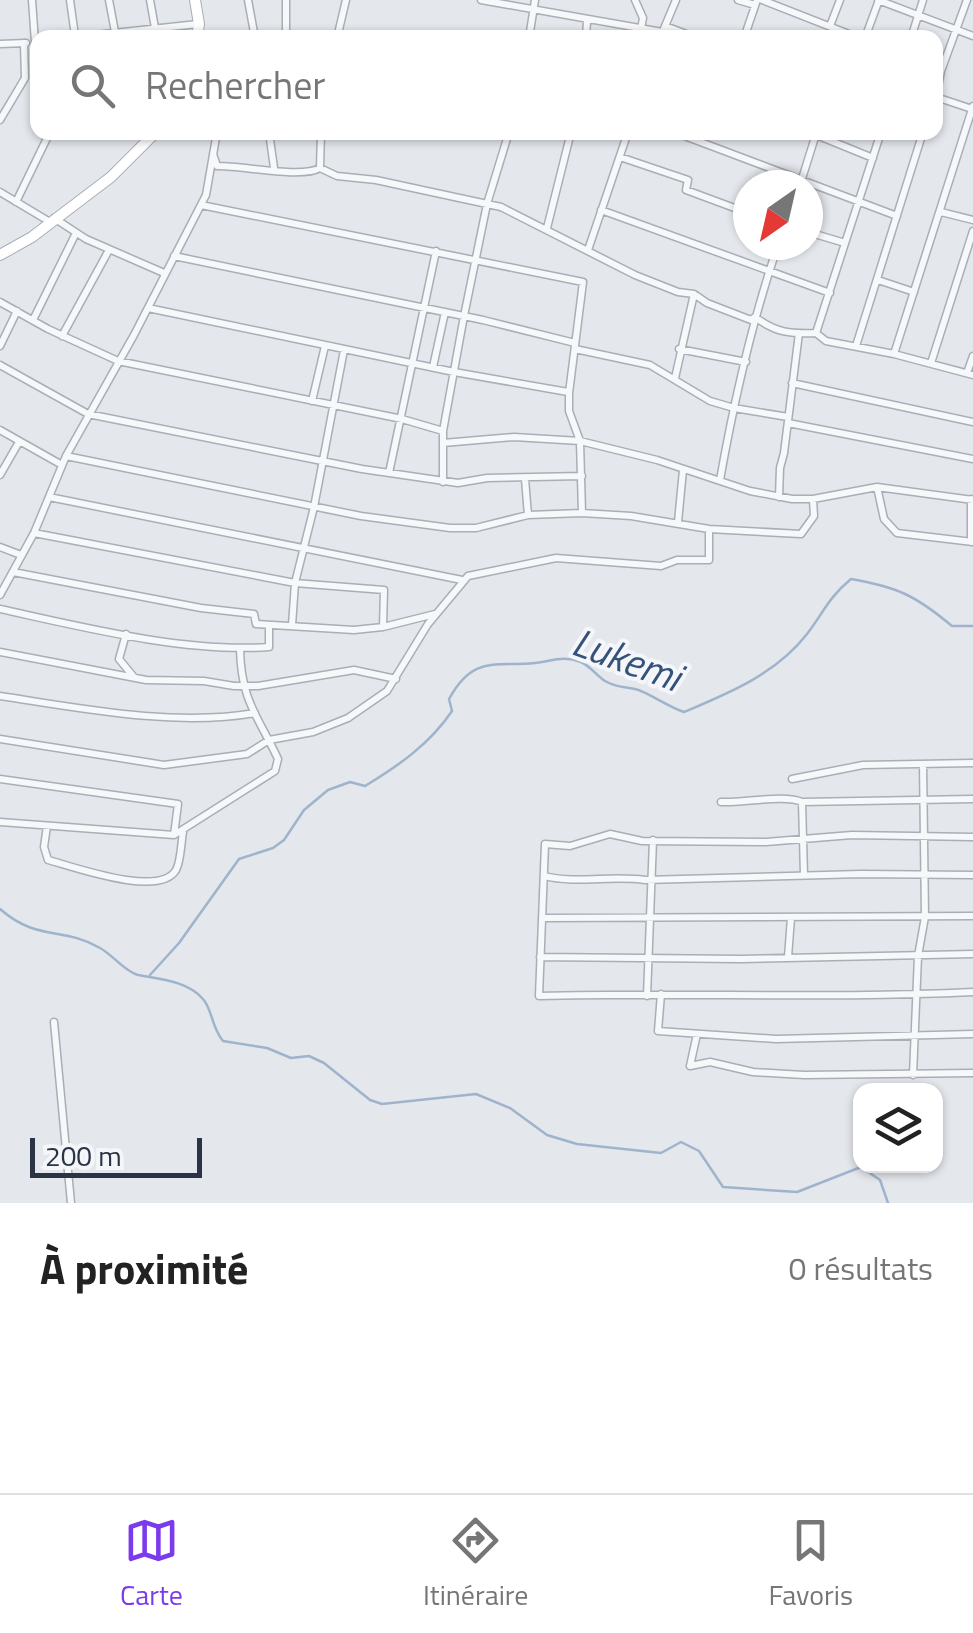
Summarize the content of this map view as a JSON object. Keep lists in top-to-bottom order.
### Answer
{
  "water": ["Lukemi"],
  "scale_bar": "200 m",
  "north": "bottom left",
  "page": {
    "search": "Rechercher",
    "scale": "200 m",
    "heading": ["À proximité", "0 résultats"],
    "nav": ["Carte", "Itinéraire", "Favoris"]
  }
}
